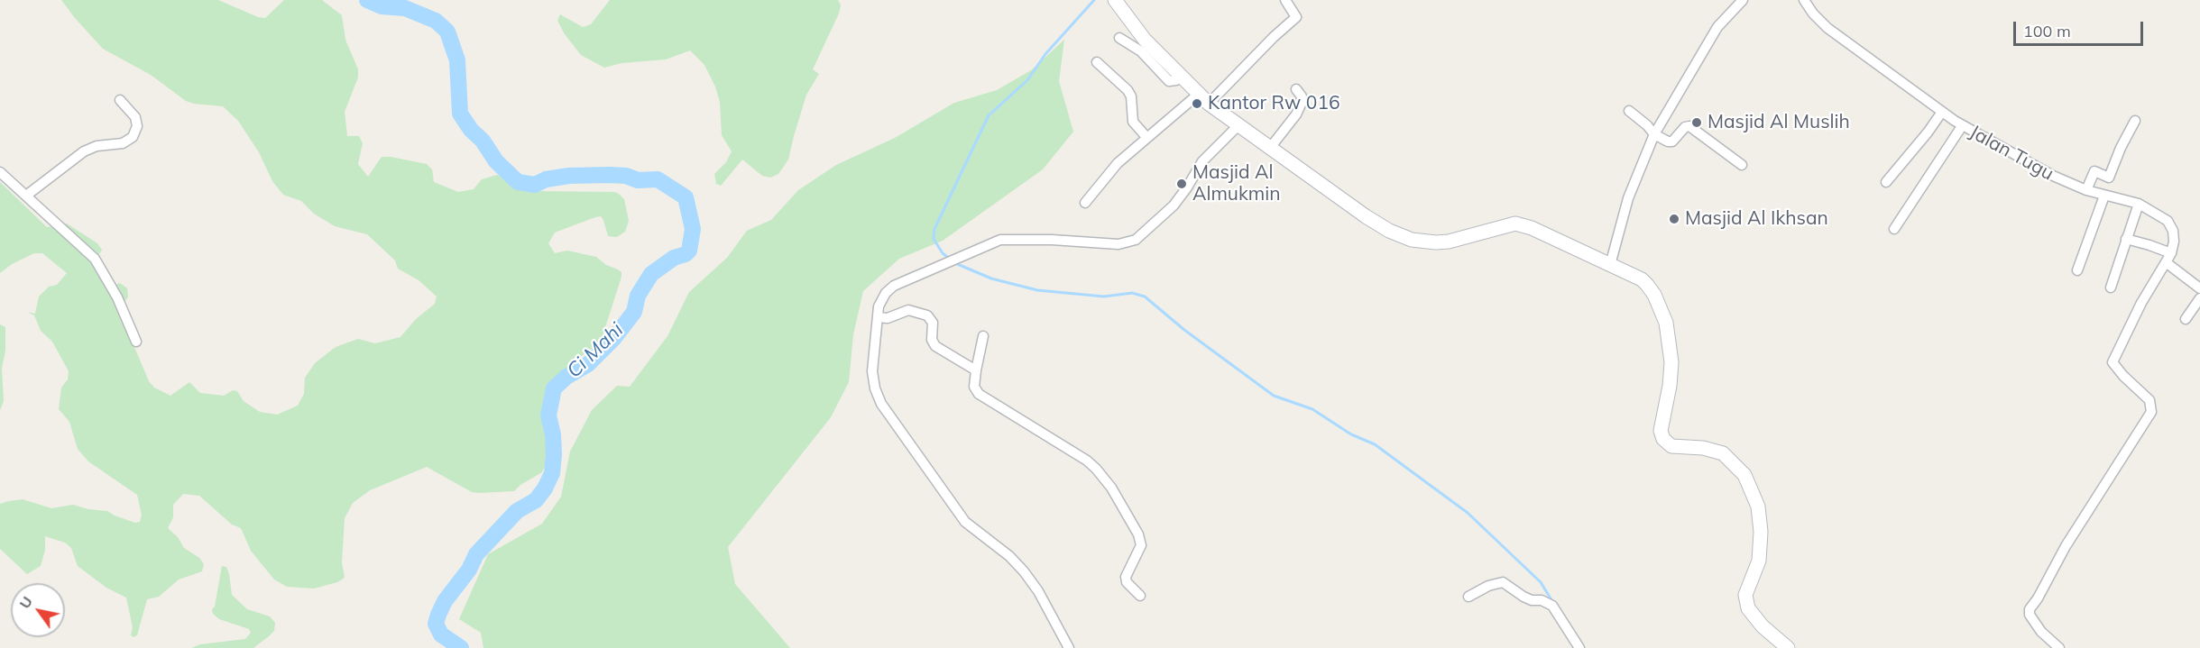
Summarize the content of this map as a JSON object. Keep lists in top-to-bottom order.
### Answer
{
  "streets": {
    "street": ["Jalan Tugu"]
  },
  "water": ["Ci Mahi"],
  "places": [
    "Kantor Rw 016",
    "Masjid Al Muslih",
    "Masjid Al Almukmin",
    "Masjid Al Ikhsan"
  ],
  "scale_bar": "100 m",
  "north": "top left"
}
